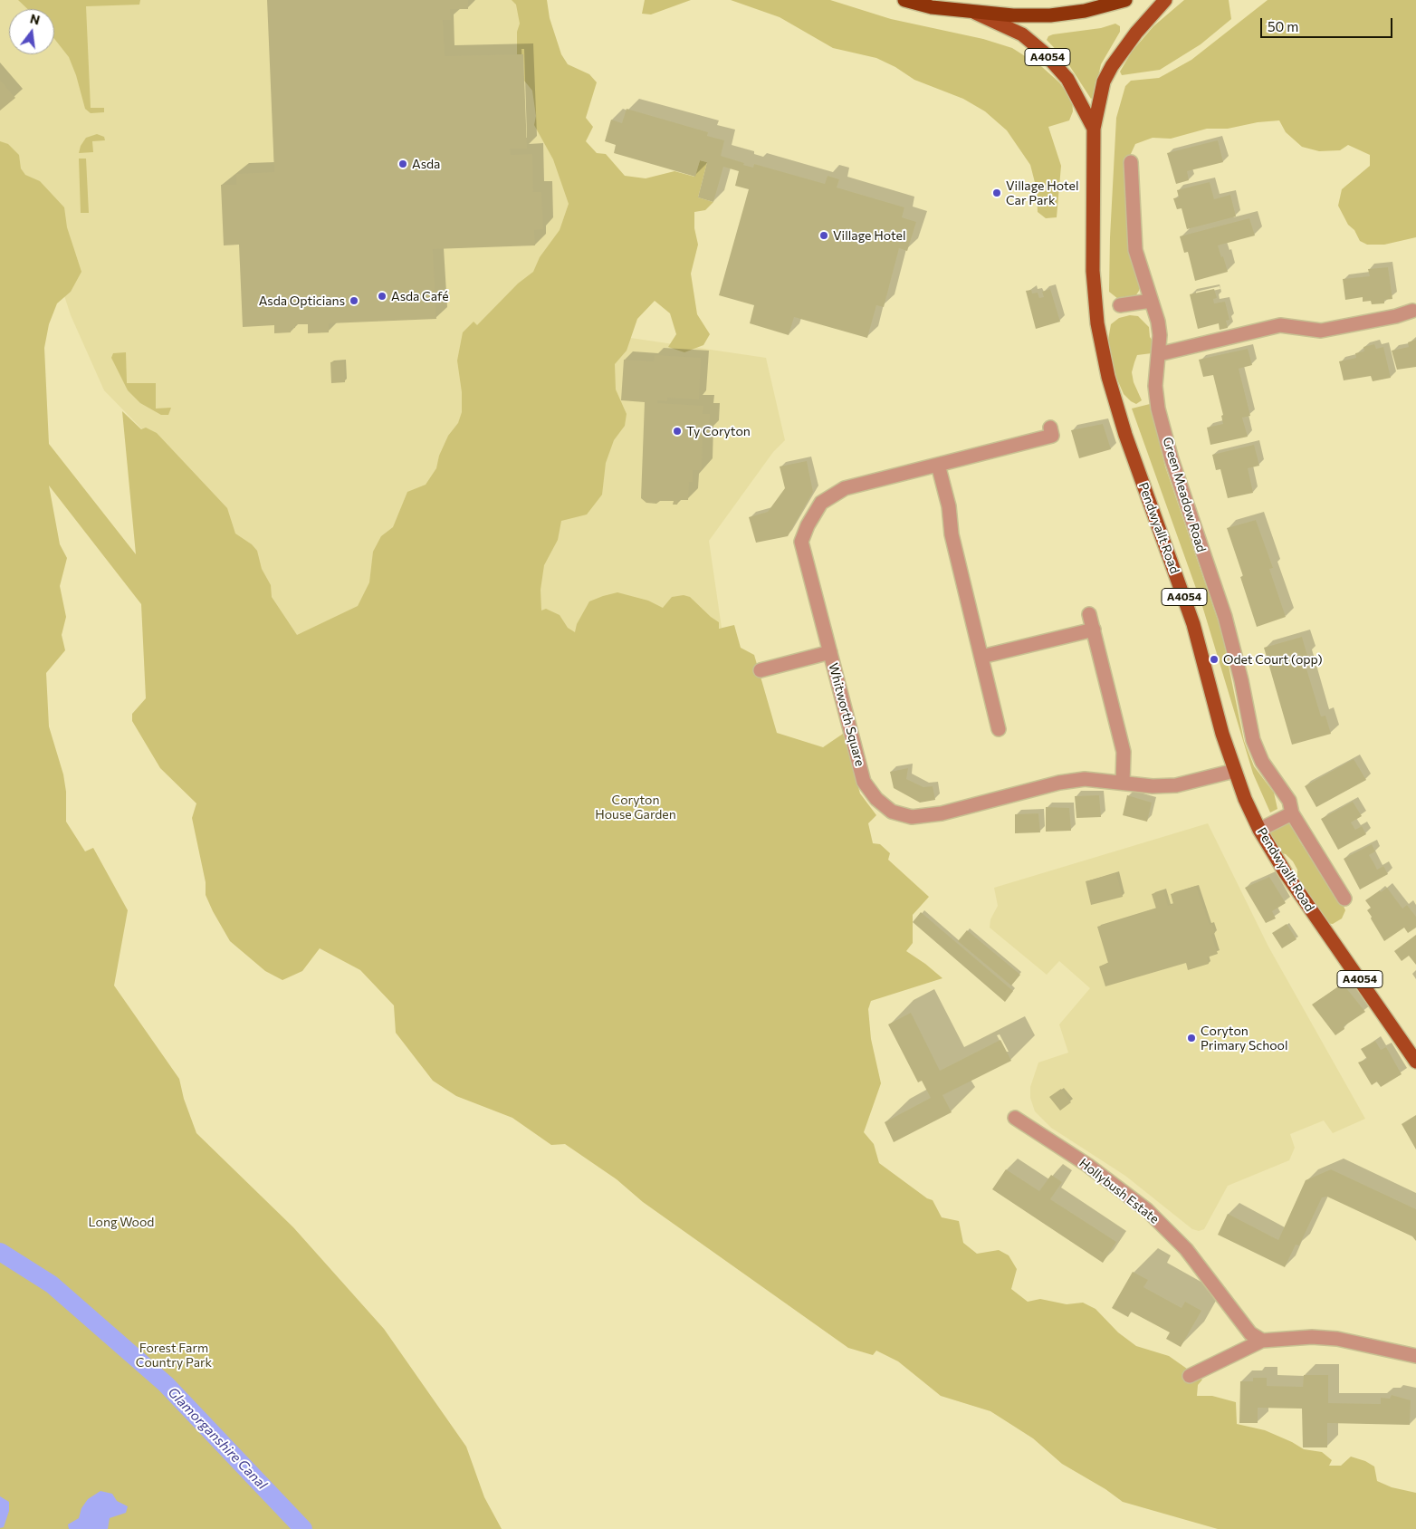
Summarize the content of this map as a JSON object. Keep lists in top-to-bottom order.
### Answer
{
  "streets": {
    "main road": ["A4054", "Pendwyallt Road"],
    "street": ["Green Meadow Road", "Whitworth Square", "Hollybush Estate"]
  },
  "crossings": [
    ["Pendwyallt Road", "Whitworth Square"]
  ],
  "water": ["Glamorganshire Canal"],
  "parks": ["Coryton House Garden", "Long Wood", "Forest Farm Country Park"],
  "places": [
    "Asda",
    "Village Hotel Car Park",
    "Village Hotel",
    "Asda Café",
    "Asda Opticians",
    "Ty Coryton",
    "Odet Court (opp)",
    "Coryton Primary School"
  ],
  "scale_bar": "50 m",
  "north": "top"
}
